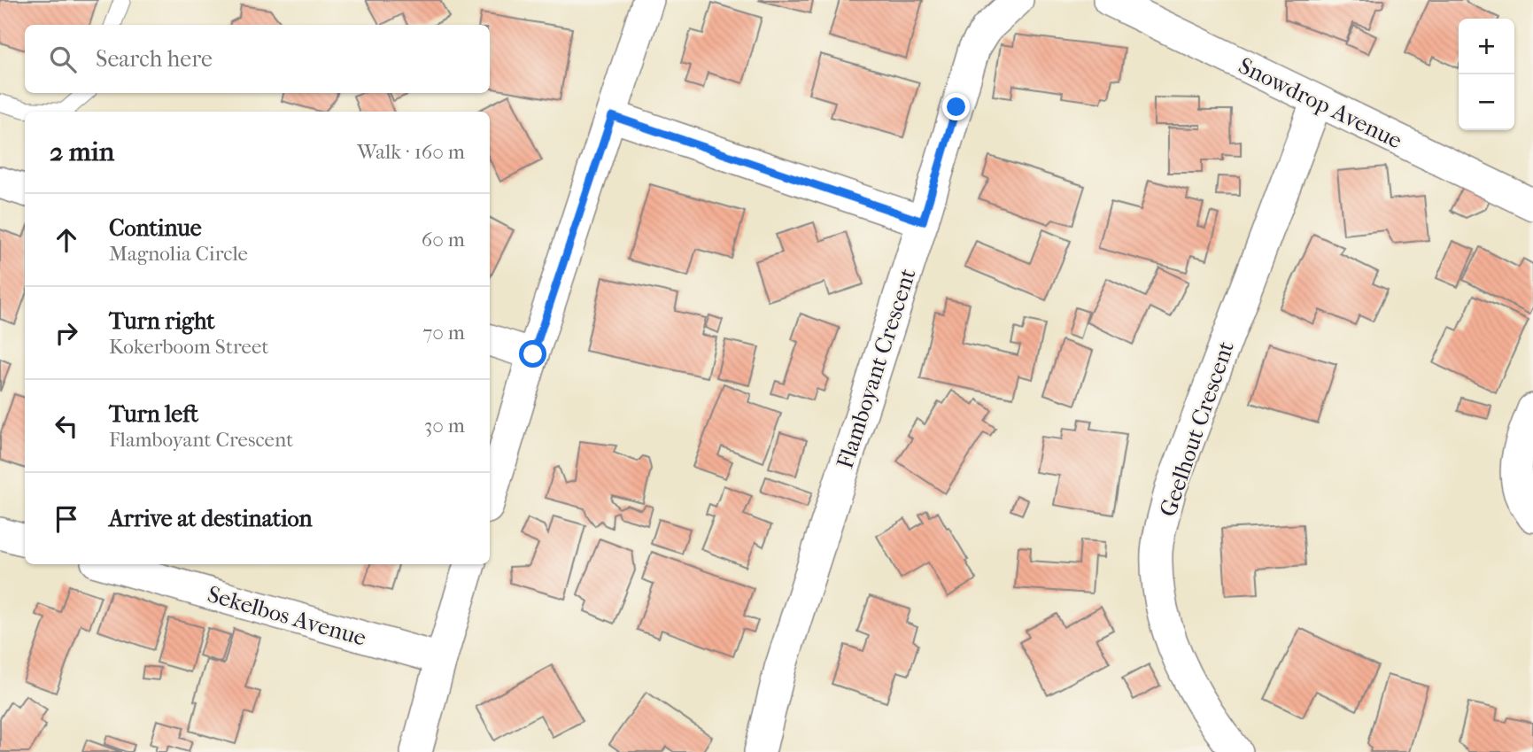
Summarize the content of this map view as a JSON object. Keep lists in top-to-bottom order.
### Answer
{
  "streets": {
    "street": [
      "Snowdrop Avenue",
      "Flamboyant Crescent",
      "Geelhout Crescent",
      "Sekelbos Avenue"
    ]
  },
  "crossings": [
    ["Snowdrop Avenue", "Geelhout Crescent"]
  ],
  "page": {
    "map_buttons": ["+", "−"],
    "search": "Search here",
    "heading": ["2 min", "Walk · 160 m"],
    "list": [
      ["Continue", "Magnolia Circle", "60 m"],
      ["Turn right", "Kokerboom Street", "70 m"],
      ["Turn left", "Flamboyant Crescent", "30 m"],
      "Arrive at destination"
    ]
  }
}
